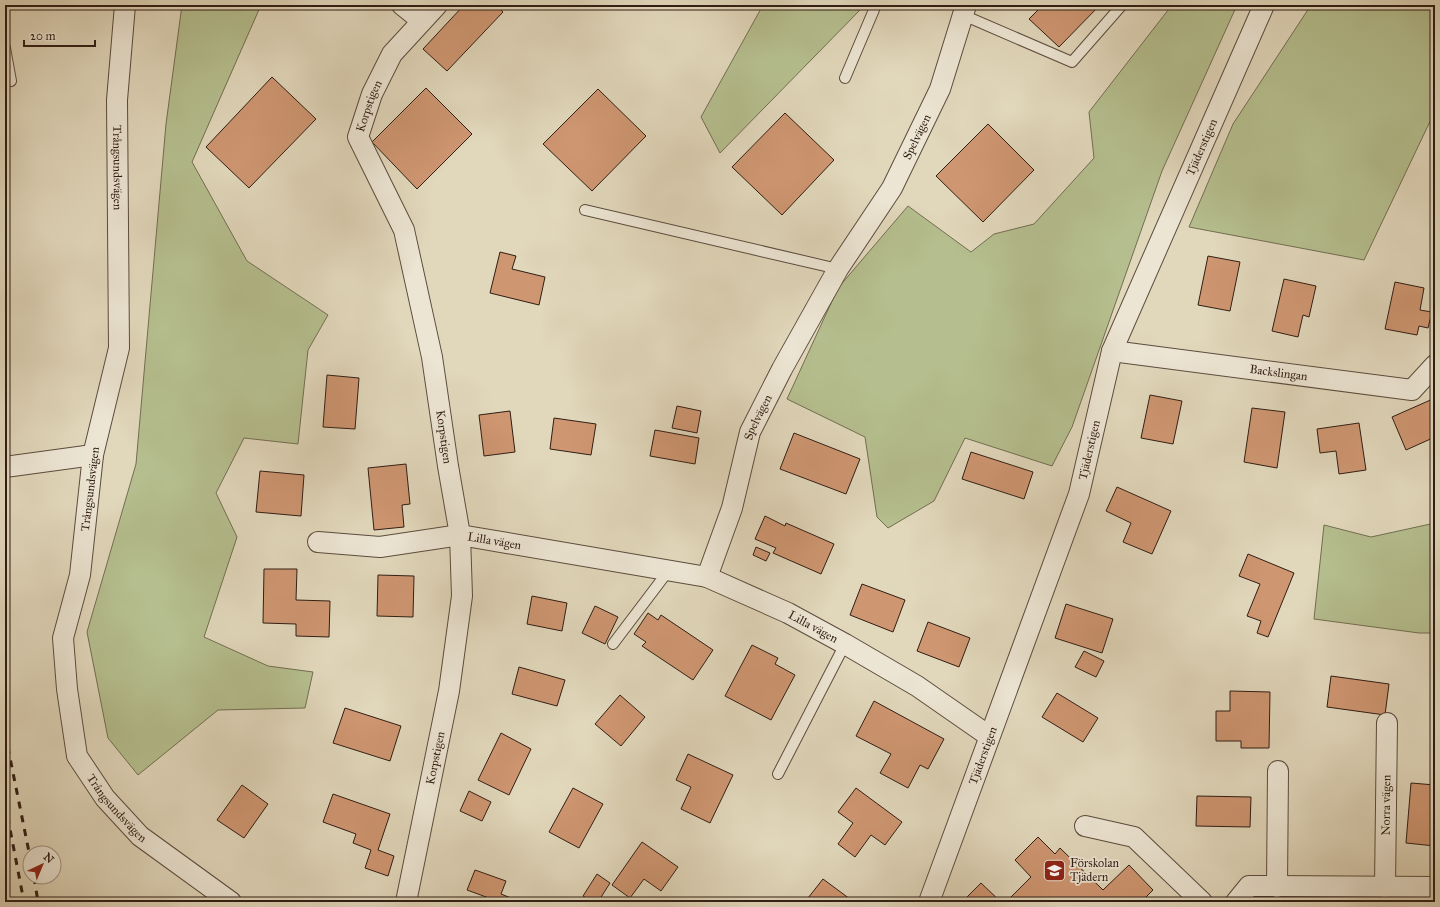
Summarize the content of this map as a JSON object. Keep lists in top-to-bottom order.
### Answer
{
  "streets": {
    "street": [
      "Korpstigen",
      "Spelvägen",
      "Tjäderstigen",
      "Trångsundsvägen",
      "Backslingan",
      "Lilla vägen",
      "Norra vägen"
    ]
  },
  "crossings": [
    ["Korpstigen", "Lilla vägen"],
    ["Spelvägen", "Lilla vägen"],
    ["Tjäderstigen", "Backslingan"],
    ["Tjäderstigen", "Lilla vägen"]
  ],
  "places": {
    "school or university": ["Förskolan Tjädern"]
  },
  "scale_bar": "20 m",
  "north": "top right"
}
